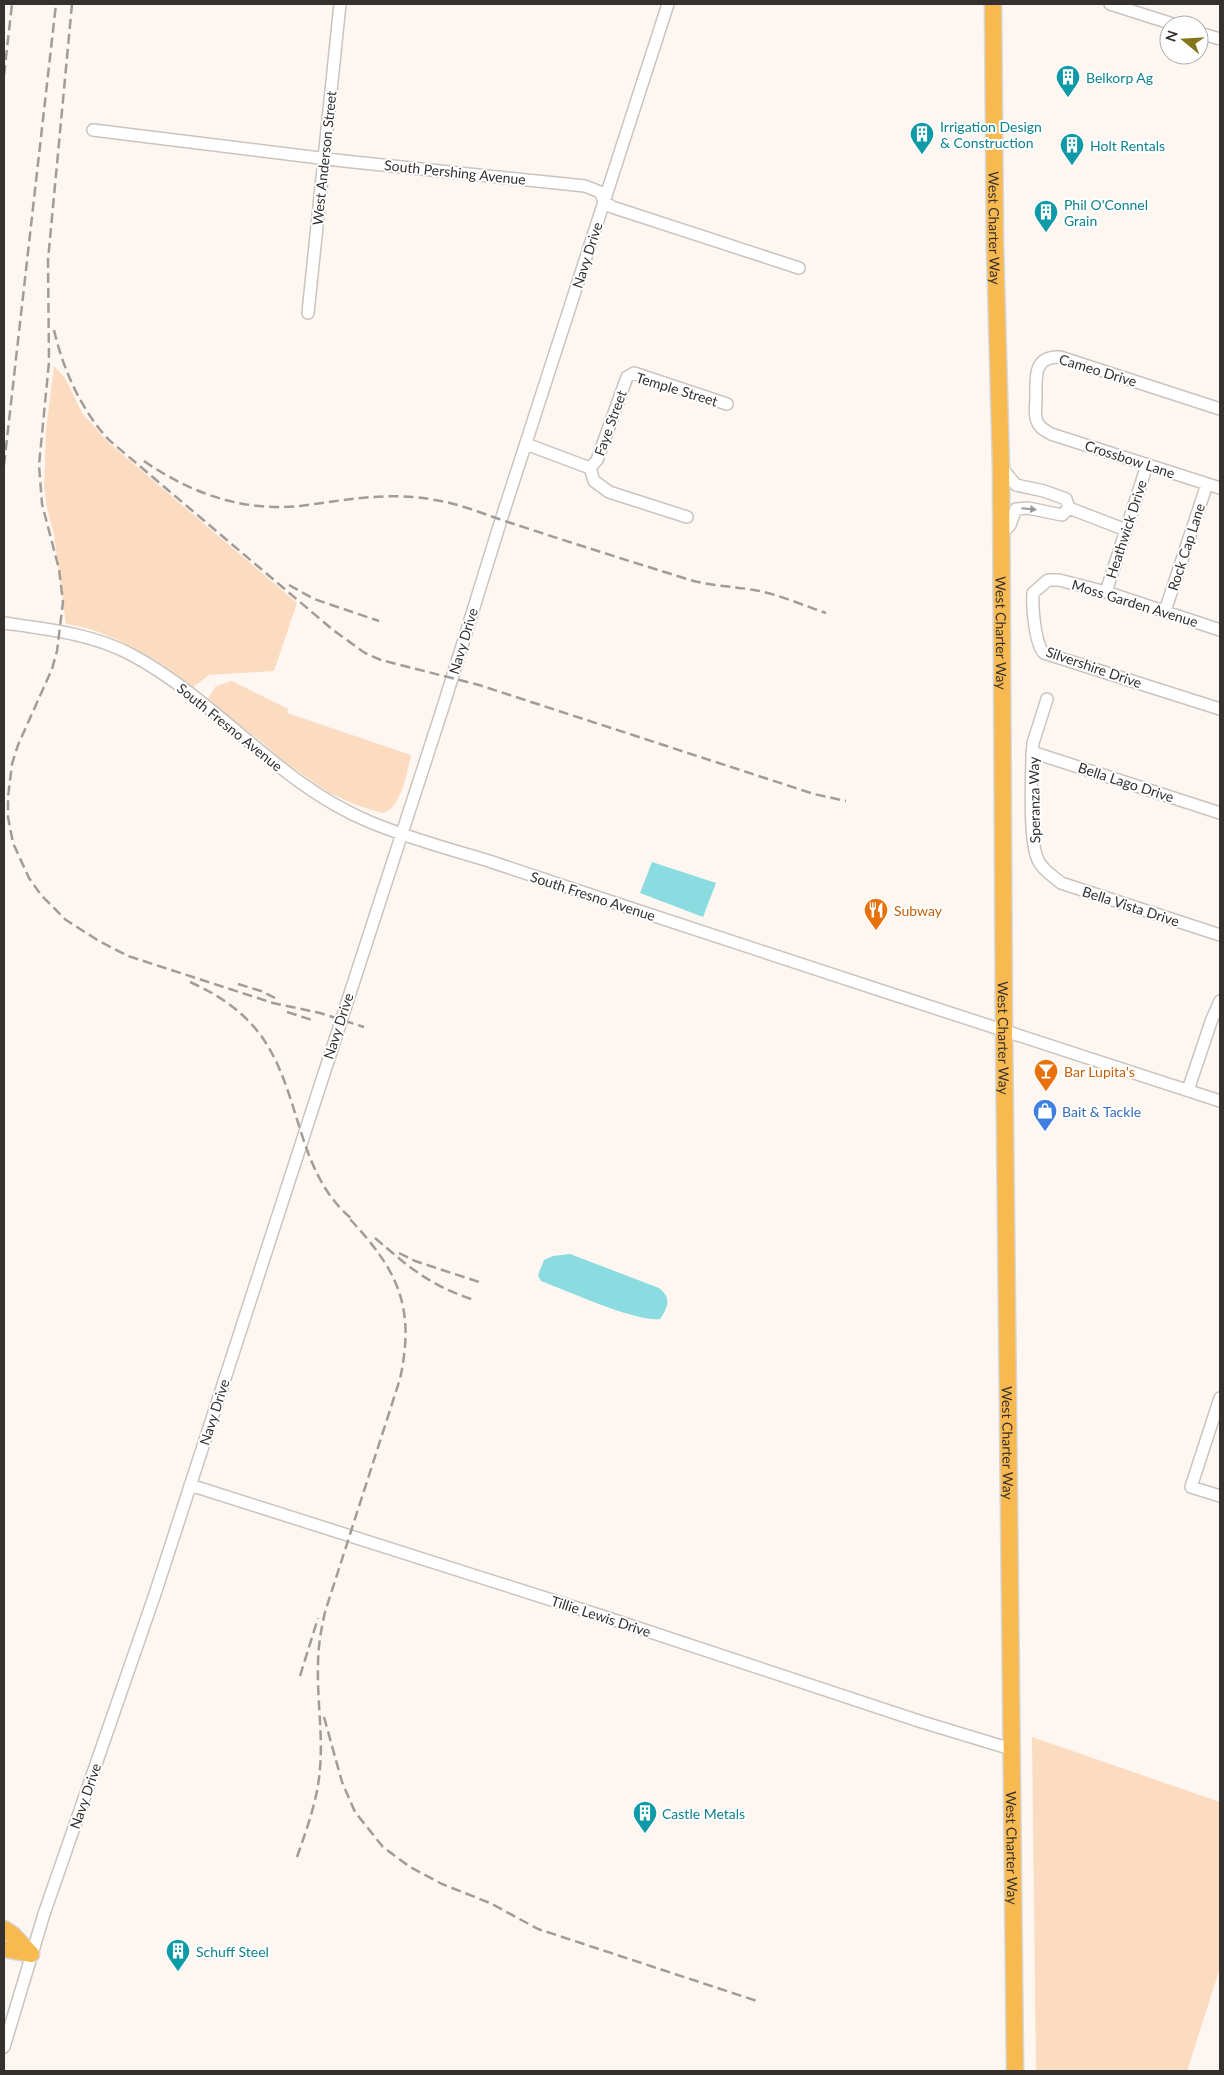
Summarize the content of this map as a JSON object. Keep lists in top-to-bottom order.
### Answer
{
  "streets": {
    "highway": ["West Charter Way"],
    "street": [
      "West Anderson Street",
      "South Pershing Avenue",
      "Navy Drive",
      "Cameo Drive",
      "Temple Street",
      "Faye Street",
      "Crossbow Lane",
      "Heathwick Drive",
      "Rock Cap Lane",
      "Moss Garden Avenue",
      "Silvershire Drive",
      "South Fresno Avenue",
      "Bella Lago Drive",
      "Speranza Way",
      "Bella Vista Drive",
      "Tillie Lewis Drive"
    ]
  },
  "crossings": [
    ["West Anderson Street", "South Pershing Avenue"],
    ["South Pershing Avenue", "Navy Drive"],
    ["West Charter Way", "South Fresno Avenue"],
    ["West Charter Way", "Tillie Lewis Drive"],
    ["Navy Drive", "South Fresno Avenue"],
    ["Navy Drive", "Tillie Lewis Drive"],
    ["Cameo Drive", "Crossbow Lane"],
    ["Temple Street", "Faye Street"],
    ["Crossbow Lane", "Heathwick Drive"],
    ["Crossbow Lane", "Rock Cap Lane"],
    ["Heathwick Drive", "Moss Garden Avenue"],
    ["Rock Cap Lane", "Moss Garden Avenue"],
    ["Moss Garden Avenue", "Silvershire Drive"],
    ["Bella Lago Drive", "Speranza Way"],
    ["Speranza Way", "Bella Vista Drive"]
  ],
  "places": {
    "building": [
      "Belkorp Ag",
      "Irrigation Design & Construction",
      "Holt Rentals",
      "Phil O'Connel Grain",
      "Castle Metals",
      "Schuff Steel"
    ],
    "restaurant": ["Subway"],
    "bar": ["Bar Lupita's"],
    "shop": ["Bait & Tackle"]
  },
  "north": "left"
}
